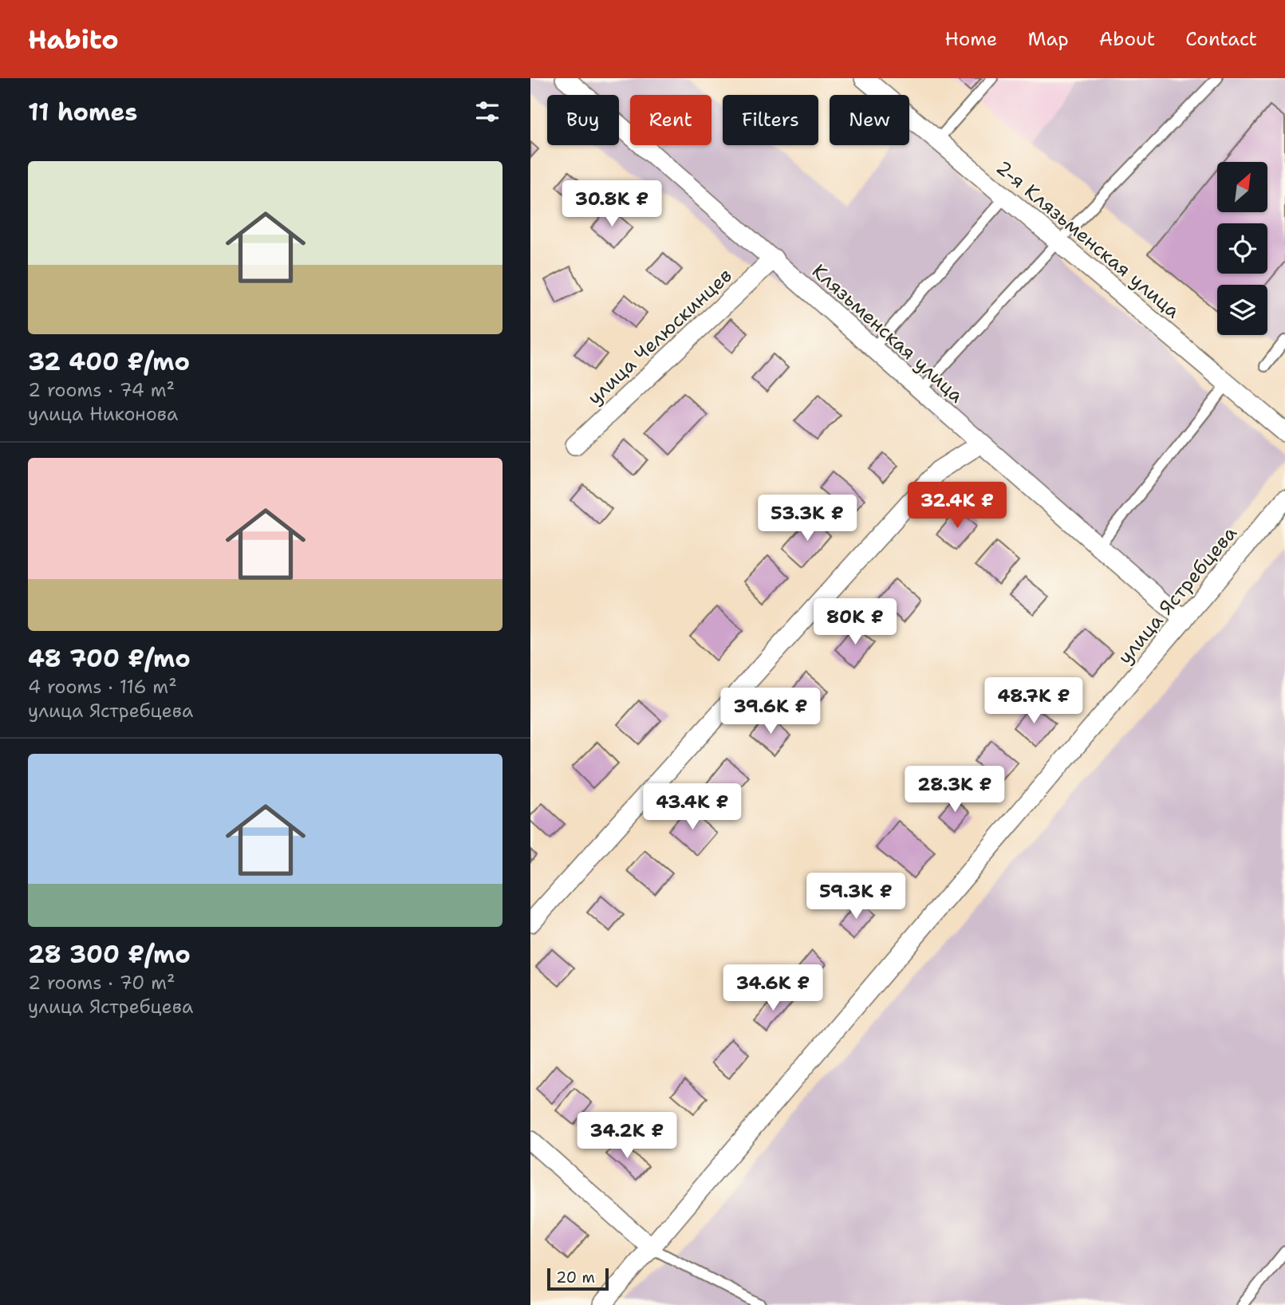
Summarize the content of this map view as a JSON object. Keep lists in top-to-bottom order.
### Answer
{
  "streets": {
    "street": [
      "2-я Клязьменская улица",
      "Клязьменская улица",
      "улица Челюскинцев",
      "улица Ястребцева"
    ]
  },
  "crossings": [
    ["Клязьменская улица", "улица Челюскинцев"],
    ["Клязьменская улица", "улица Ястребцева"]
  ],
  "scale_bar": "20 m",
  "north": "top right",
  "page": {
    "header": "Habito",
    "nav": [
      "Home",
      "Map",
      "About",
      "Contact"
    ],
    "heading": "11 homes",
    "chip": [
      "Buy",
      "Rent",
      "Filters",
      "New"
    ],
    "list": [
      {
        "name": "32 400 ₽/mo",
        "note": "2 rooms · 74 m² · улица Никонова"
      },
      {
        "name": "48 700 ₽/mo",
        "note": "4 rooms · 116 m² · улица Ястребцева"
      },
      {
        "name": "28 300 ₽/mo",
        "note": "2 rooms · 70 m² · улица Ястребцева"
      }
    ],
    "price": [
      "30.8K ₽",
      "32.4K ₽",
      "53.3K ₽",
      "80K ₽",
      "48.7K ₽",
      "39.6K ₽",
      "28.3K ₽",
      "43.4K ₽",
      "59.3K ₽",
      "34.6K ₽",
      "34.2K ₽"
    ],
    "scale": "20 m"
  }
}
